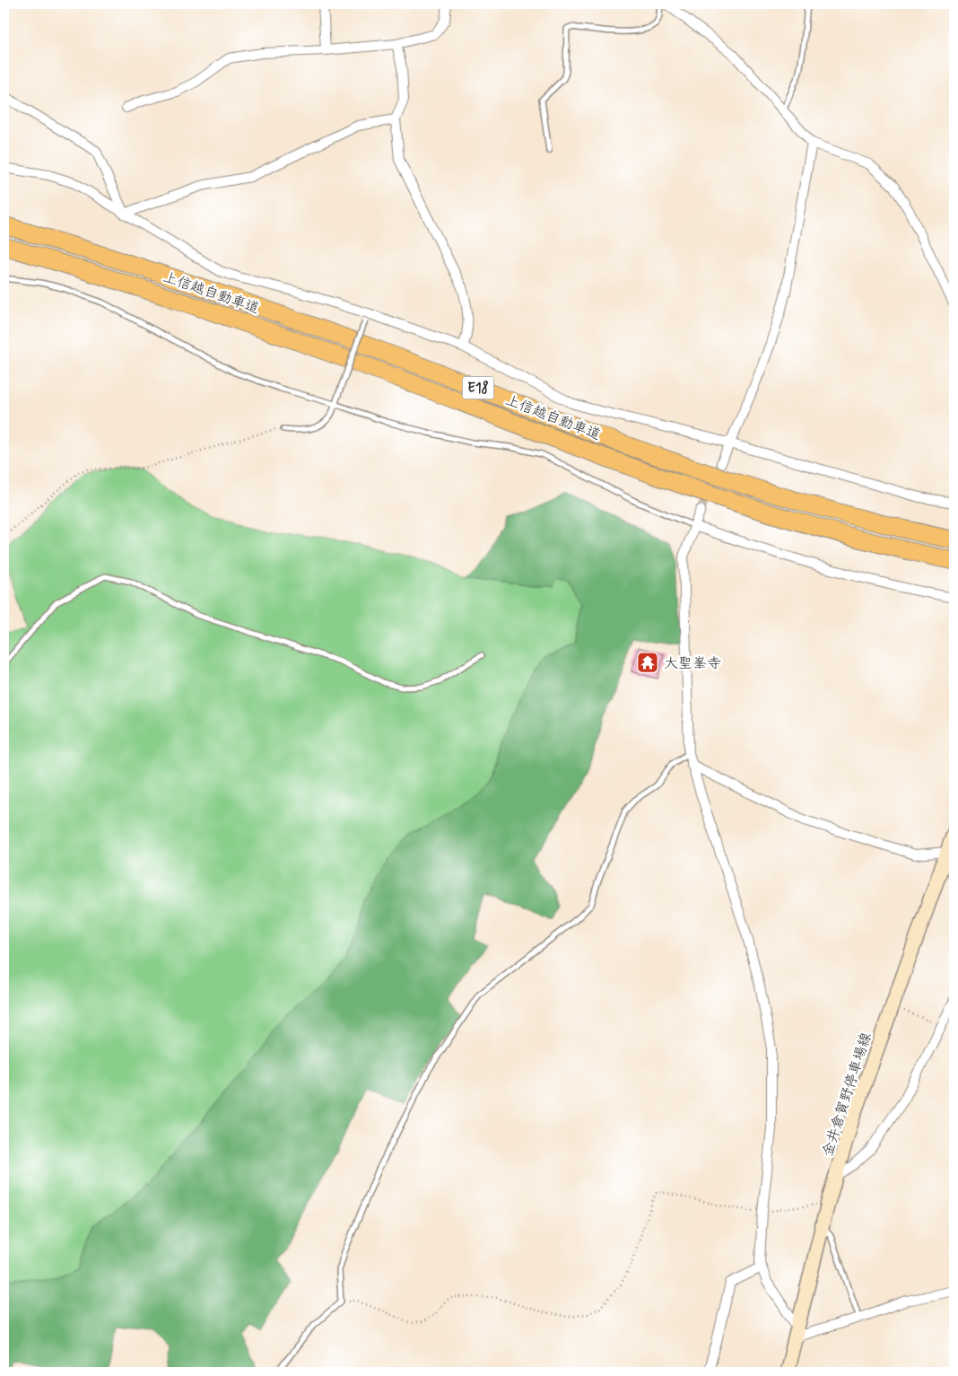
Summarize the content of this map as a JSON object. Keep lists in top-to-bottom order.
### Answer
{
  "streets": {
    "highway": ["上信越自動車道", "E18"],
    "main road": ["金井倉賀野停車場線"]
  },
  "places": {
    "temple": ["大聖峯寺"]
  }
}
